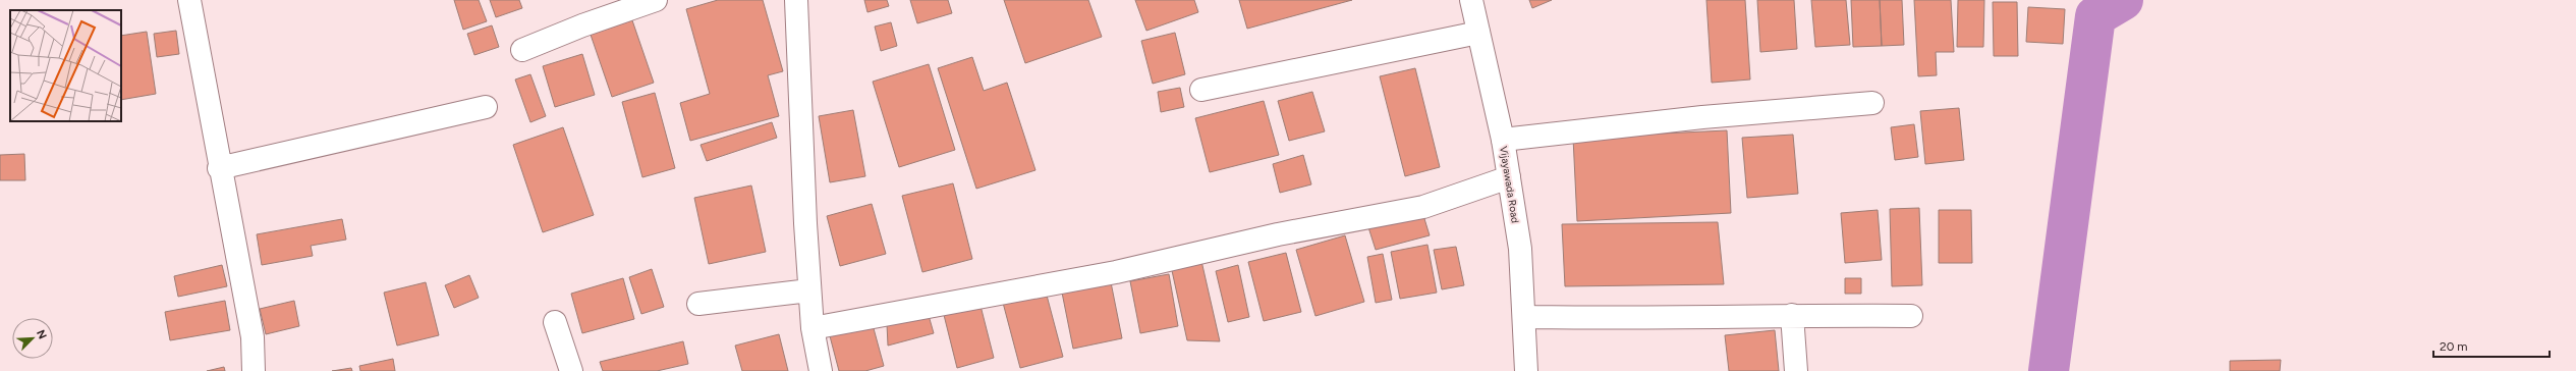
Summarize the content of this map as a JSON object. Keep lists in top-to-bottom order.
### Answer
{
  "streets": {
    "street": ["Vijayawada Road"]
  },
  "scale_bar": "20 m",
  "north": "top right"
}
